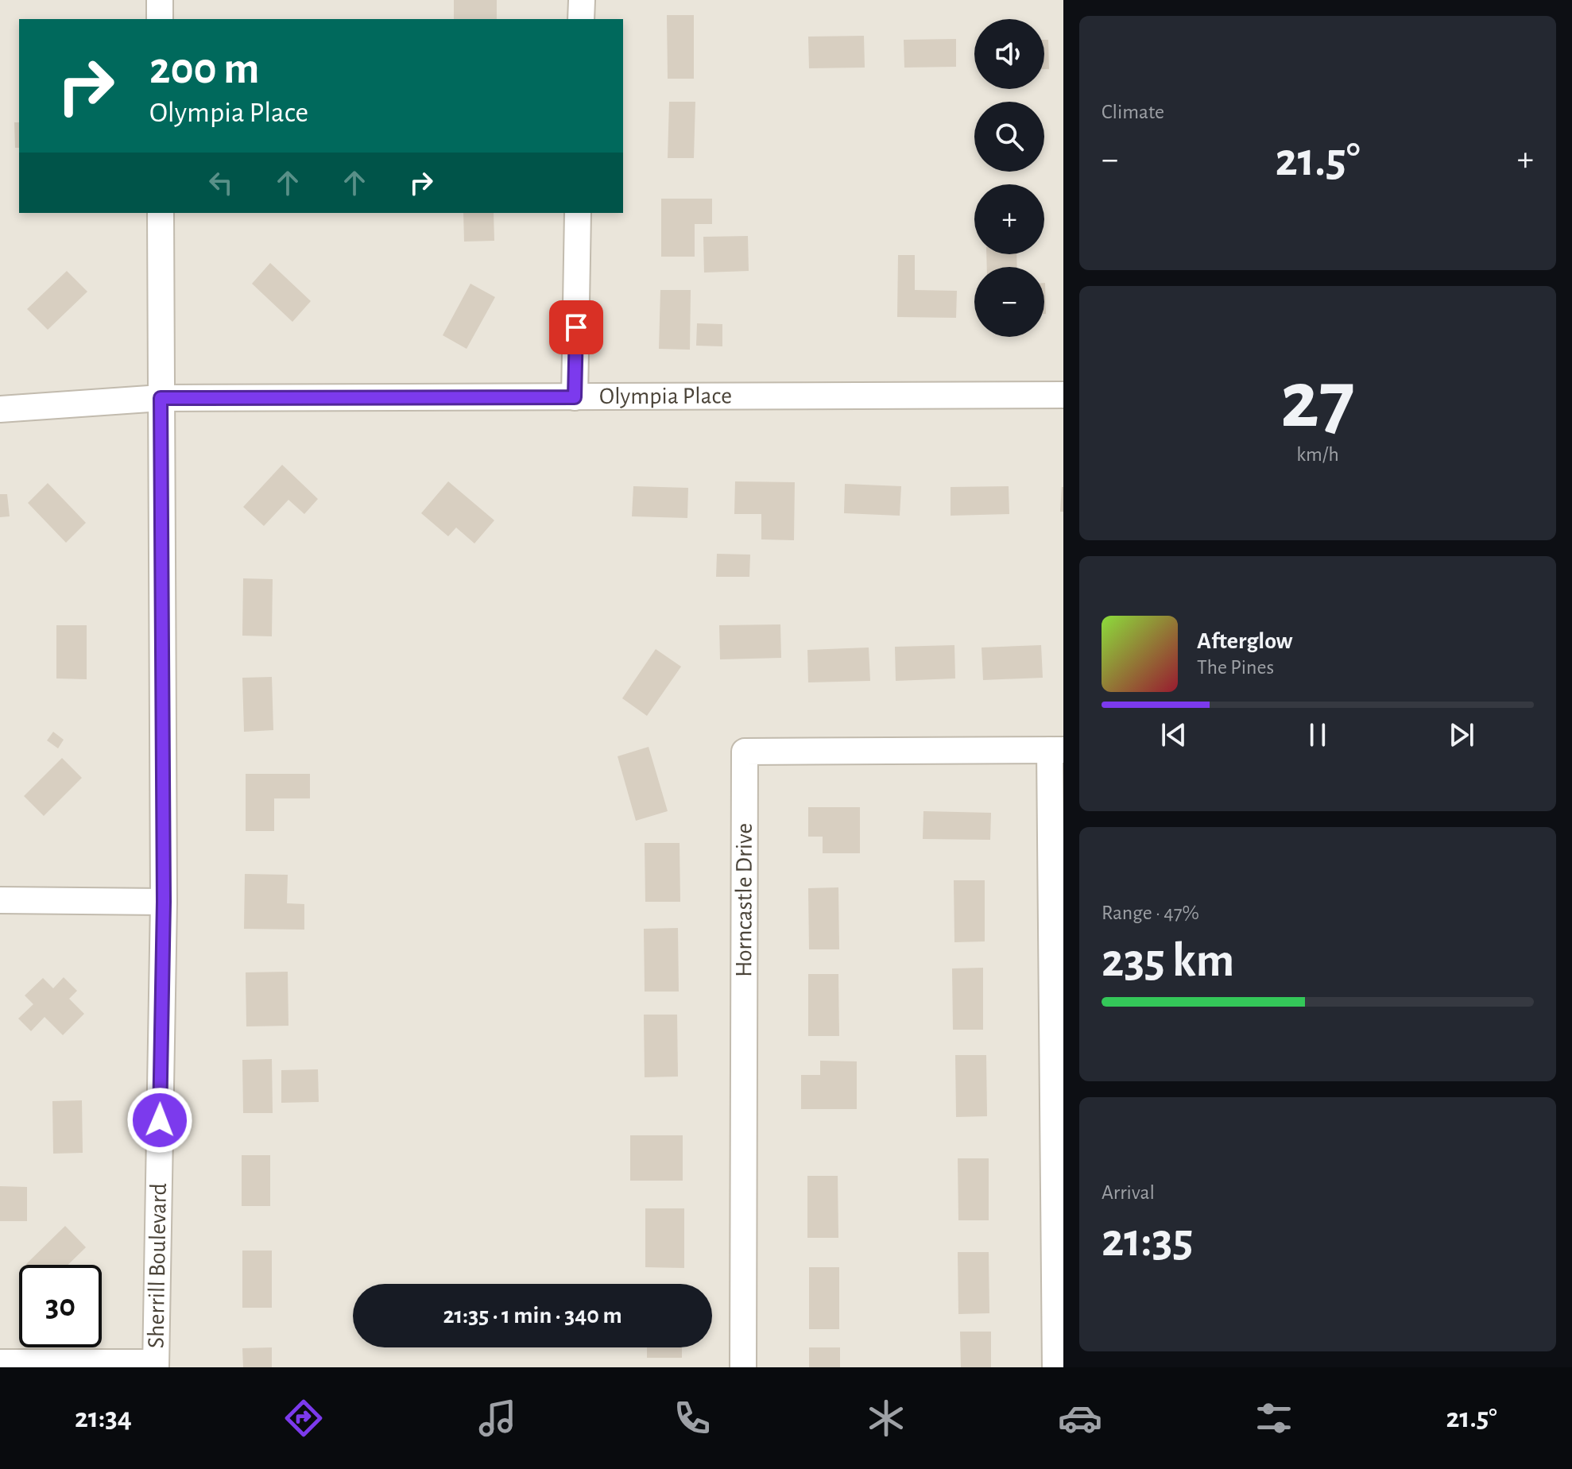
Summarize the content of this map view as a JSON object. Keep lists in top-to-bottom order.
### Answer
{
  "streets": {
    "street": ["Olympia Place", "Horncastle Drive", "Sherrill Boulevard"]
  },
  "crossings": [
    ["Olympia Place", "Sherrill Boulevard"]
  ],
  "page": {
    "tile": [
      "Climate",
      ["27", "km/h"],
      ["Range · 47%", "235 km"],
      ["Arrival", "21:35"]
    ],
    "map_buttons": ["+", "−"],
    "turn": ["200 m", "Olympia Place"],
    "heat": ["−", "21.5°", "+"],
    "song": ["Afterglow", "The Pines"],
    "limit": "30",
    "trip": "21:35 · 1 min · 340 m",
    "tabs": ["21:34", "21.5°"]
  }
}
